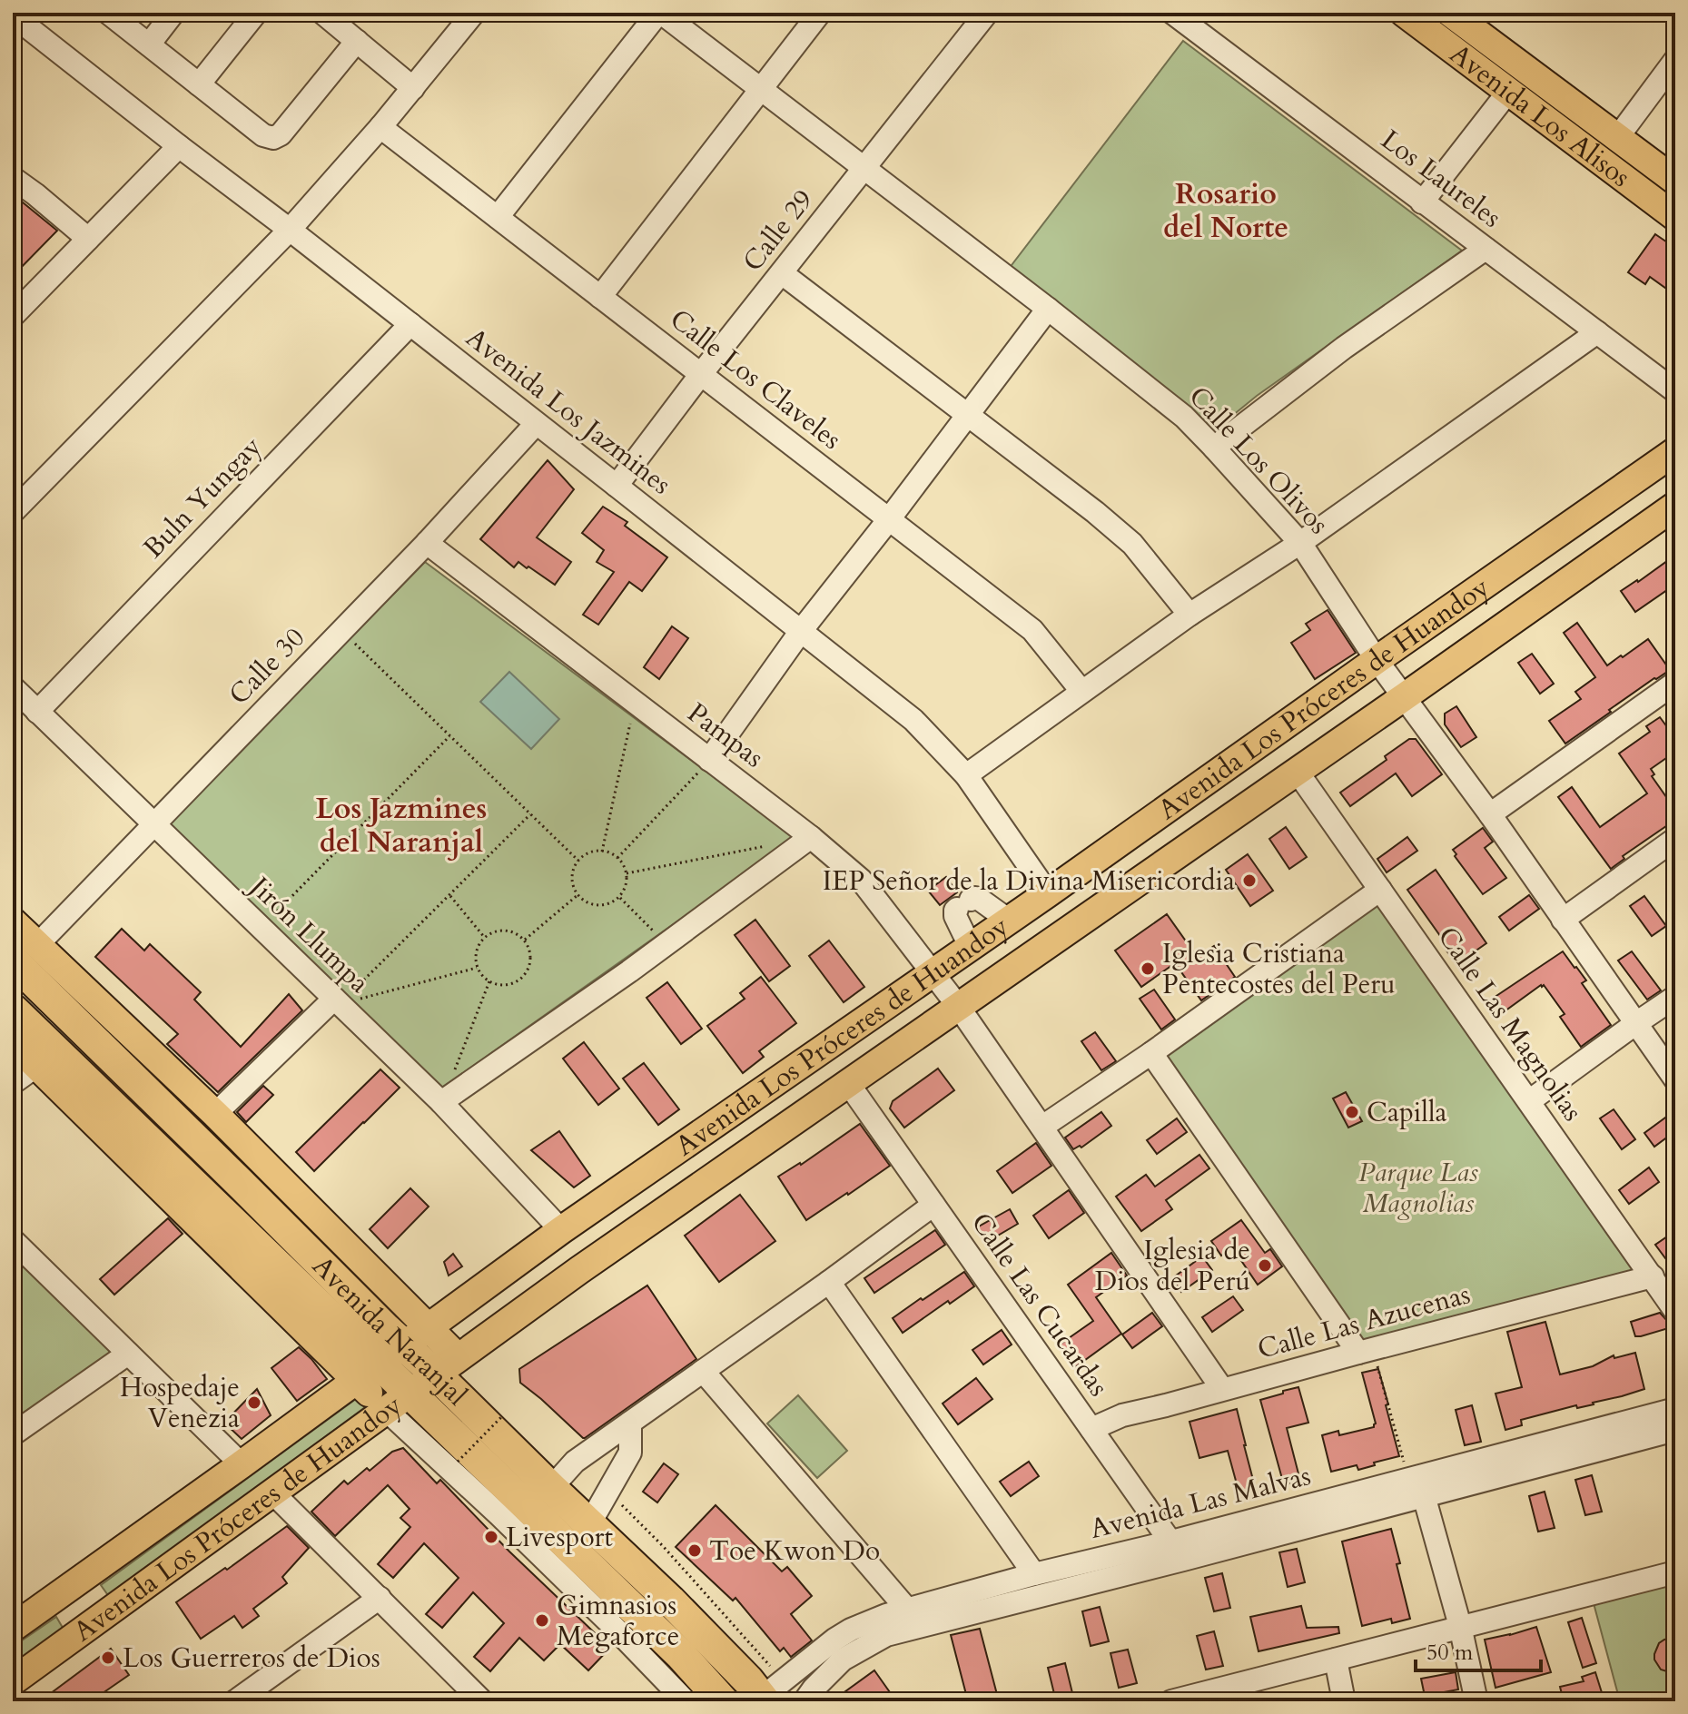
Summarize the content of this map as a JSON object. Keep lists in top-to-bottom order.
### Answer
{
  "streets": {
    "highway": ["Avenida Naranjal"],
    "main road": ["Avenida Los Alisos", "Avenida Los Próceres de Huandoy"],
    "street": [
      "Los Laureles",
      "Calle 29",
      "Calle Los Claveles",
      "Avenida Los Jazmines",
      "Calle Los Olivos",
      "Buln Yungay",
      "Calle 30",
      "Pampas",
      "Jirón Llumpa",
      "Calle Las Magnolias",
      "Calle Las Cucardas",
      "Calle Las Azucenas",
      "Avenida Las Malvas"
    ]
  },
  "crossings": [
    ["Calle 29", "Calle Los Claveles"],
    ["Calle 29", "Avenida Los Jazmines"],
    ["Calle 29", "Calle Los Olivos"],
    ["Avenida Los Jazmines", "Buln Yungay"],
    ["Avenida Los Jazmines", "Calle 30"],
    ["Avenida Los Jazmines", "Avenida Los Próceres de Huandoy"],
    ["Calle Los Olivos", "Avenida Los Próceres de Huandoy"],
    ["Buln Yungay", "Jirón Llumpa"],
    ["Calle 30", "Pampas"],
    ["Calle 30", "Jirón Llumpa"],
    ["Calle 30", "Avenida Naranjal"],
    ["Avenida Los Próceres de Huandoy", "Pampas"],
    ["Avenida Los Próceres de Huandoy", "Jirón Llumpa"],
    ["Avenida Los Próceres de Huandoy", "Calle Las Magnolias"],
    ["Avenida Los Próceres de Huandoy", "Calle Las Cucardas"],
    ["Avenida Los Próceres de Huandoy", "Avenida Naranjal"],
    ["Pampas", "Calle Las Azucenas"],
    ["Calle Las Magnolias", "Calle Las Azucenas"],
    ["Calle Las Cucardas", "Calle Las Azucenas"],
    ["Calle Las Cucardas", "Avenida Las Malvas"],
    ["Avenida Naranjal", "Avenida Las Malvas"]
  ],
  "districts": ["Rosario del Norte", "Los Jazmines del Naranjal"],
  "parks": ["Parque Las Magnolias"],
  "places": [
    "IEP Señor de la Divina Misericordia",
    "Iglesia Cristiana Pentecostes del Peru",
    "Capilla",
    "Iglesia de Dios del Perú",
    "Hospedaje Venezia",
    "Livesport",
    "Toe Kwon Do",
    "Gimnasios Megaforce",
    "Los Guerreros de Dios"
  ],
  "scale_bar": "50 m"
}
